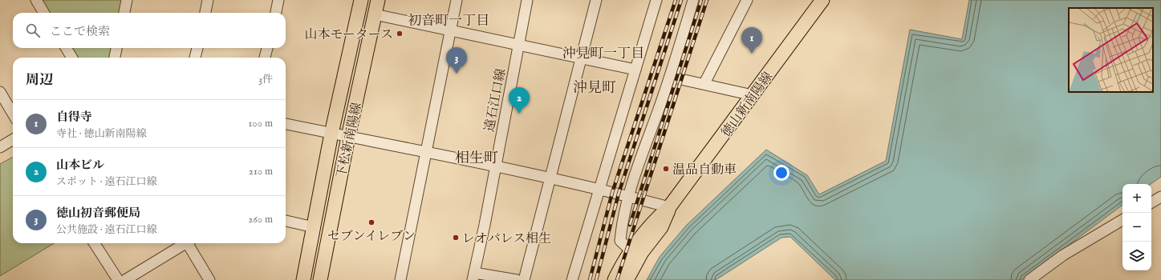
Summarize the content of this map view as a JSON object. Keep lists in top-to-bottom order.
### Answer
{
  "streets": {
    "main road": ["徳山新南陽線", "下松新南陽線"],
    "street": ["遠石江口線"]
  },
  "districts": [
    "初音町一丁目",
    "沖見町一丁目",
    "沖見町",
    "相生町"
  ],
  "places": [
    "山本モータース",
    "温品自動車",
    "セブンイレブン",
    "レオパレス相生"
  ],
  "page": {
    "search": "ここで検索",
    "pins": ["1", "3", "2"],
    "heading": ["周辺", "3件"],
    "list": [
      {
        "mark": "1",
        "name": "自得寺",
        "note": "寺社 · 徳山新南陽線",
        "value": "100 m"
      },
      {
        "mark": "2",
        "name": "山本ビル",
        "note": "スポット · 遠石江口線",
        "value": "210 m"
      },
      {
        "mark": "3",
        "name": "徳山初音郵便局",
        "note": "公共施設 · 遠石江口線",
        "value": "260 m"
      }
    ],
    "map_buttons": ["+", "−"]
  }
}
